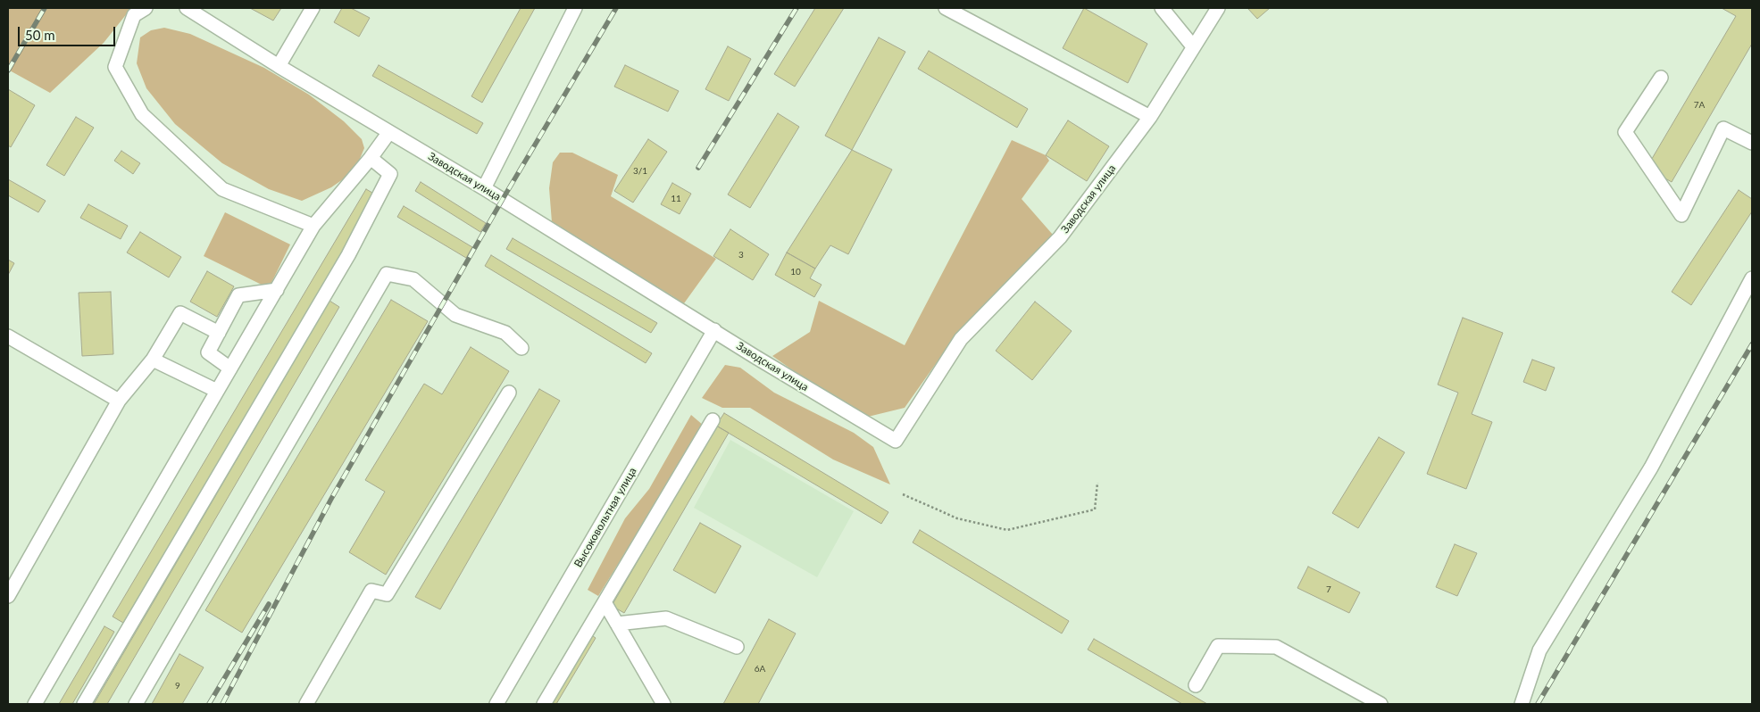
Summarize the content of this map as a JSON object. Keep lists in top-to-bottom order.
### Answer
{
  "streets": {
    "street": ["Заводская улица", "Высоковольтная улица"]
  },
  "crossings": [
    ["Заводская улица", "Высоковольтная улица"]
  ],
  "house_numbers": [
    "7А",
    "3/1",
    "11",
    "3",
    "10",
    "7",
    "6А",
    "9"
  ],
  "scale_bar": "50 m"
}
